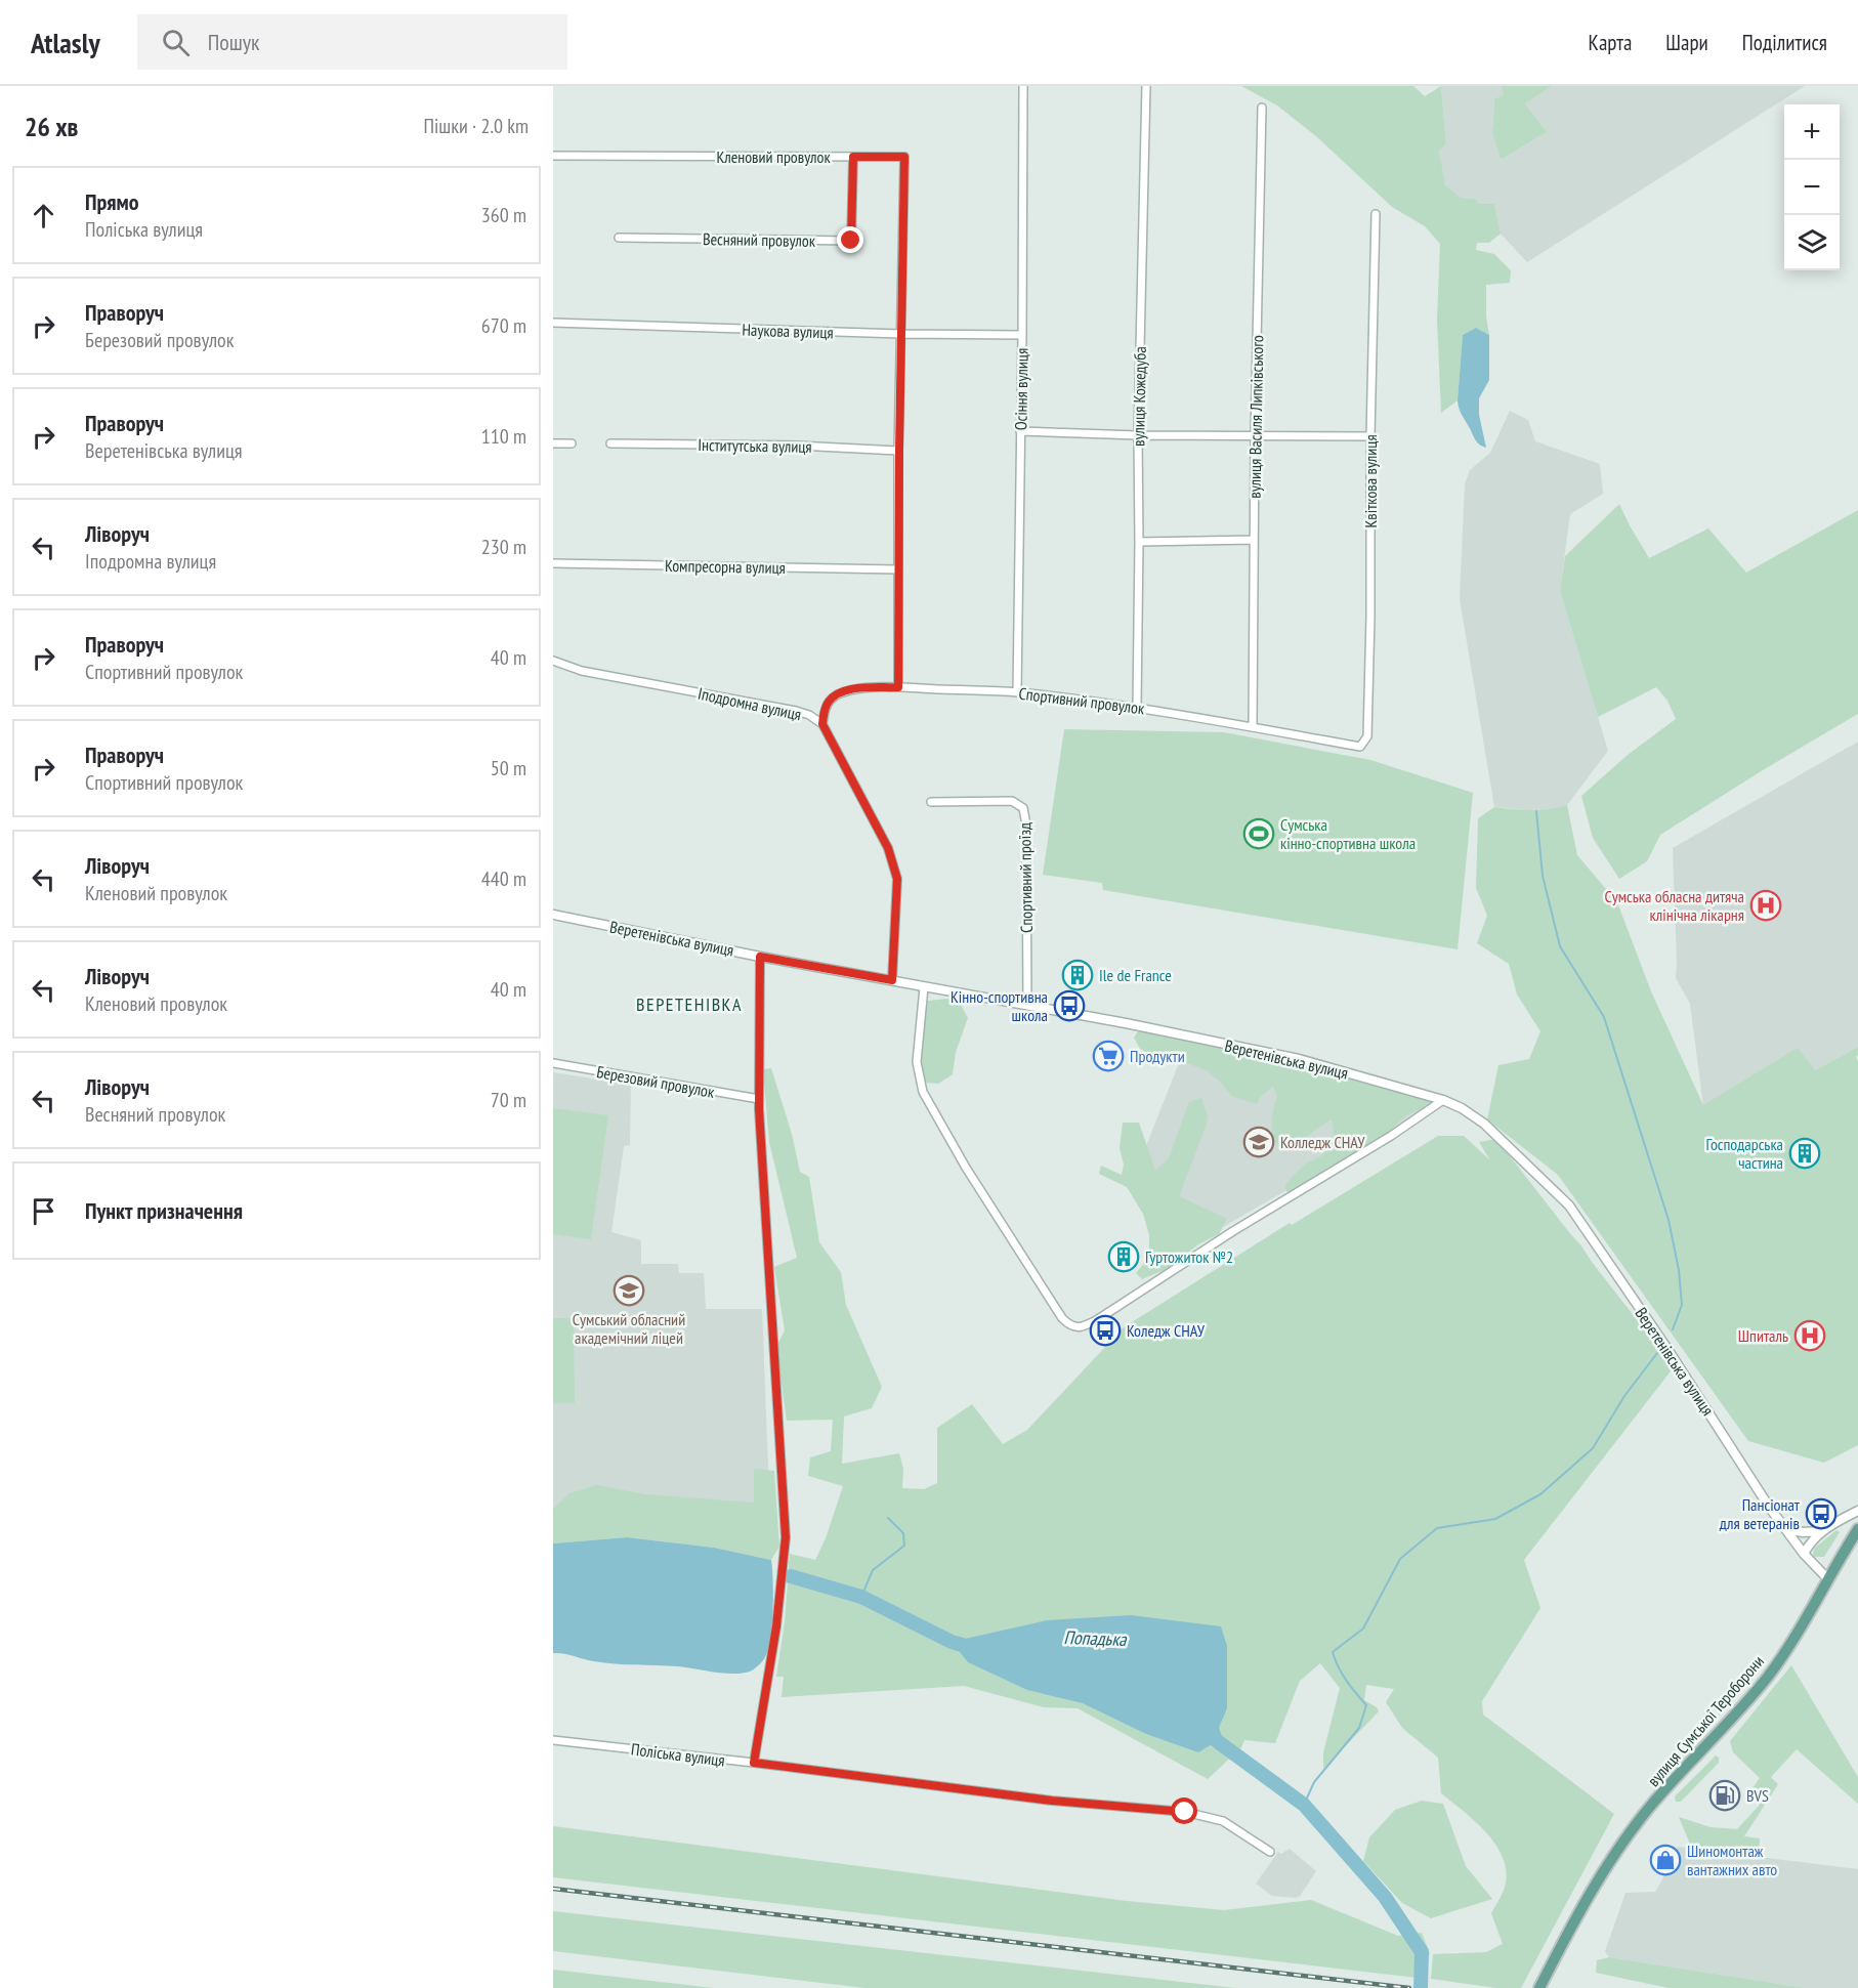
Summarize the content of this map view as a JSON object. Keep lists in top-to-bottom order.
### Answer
{
  "streets": {
    "main road": ["вулиця Сумської Тероборони"],
    "street": [
      "Кленовий провулок",
      "Весняний провулок",
      "Наукова вулиця",
      "Осіння вулиця",
      "вулиця Кожедуба",
      "вулиця Василя Липківського",
      "Інститутська вулиця",
      "Квіткова вулиця",
      "Компресорна вулиця",
      "Спортивний провулок",
      "Іподромна вулиця",
      "Спортивний проїзд",
      "Веретенівська вулиця",
      "Березовий провулок",
      "Поліська вулиця"
    ]
  },
  "crossings": [
    ["Кленовий провулок", "Весняний провулок"],
    ["Кленовий провулок", "Наукова вулиця"],
    ["Кленовий провулок", "Інститутська вулиця"],
    ["Кленовий провулок", "Компресорна вулиця"],
    ["Кленовий провулок", "Спортивний провулок"],
    ["Наукова вулиця", "Осіння вулиця"],
    ["Осіння вулиця", "Спортивний провулок"],
    ["вулиця Кожедуба", "Спортивний провулок"],
    ["вулиця Василя Липківського", "Спортивний провулок"],
    ["Квіткова вулиця", "Спортивний провулок"],
    ["Спортивний провулок", "Іподромна вулиця"],
    ["Іподромна вулиця", "Веретенівська вулиця"],
    ["Спортивний проїзд", "Веретенівська вулиця"],
    ["Веретенівська вулиця", "вулиця Сумської Тероборони"]
  ],
  "districts": ["ВЕРЕТЕНІВКА"],
  "water": ["Попадька"],
  "places": {
    "sports": ["Сумська кінно-спортивна школа"],
    "hospital": ["Сумська обласна дитяча клінічна лікарня", "Шпиталь"],
    "building": ["Ile de France", "Господарська частина", "Гуртожиток №2"],
    "bus stop": ["Кінно-спортивна школа", "Коледж СНАУ", "Пансіонат для ветеранів"],
    "supermarket": ["Продукти"],
    "school or university": ["Колледж СНАУ", "Сумський обласний академічний ліцей"],
    "fuel station": ["BVS"],
    "shop": ["Шиномонтаж вантажних авто"]
  },
  "page": {
    "header": "Atlasly",
    "search": "Пошук",
    "nav": ["Карта", "Шари", "Поділитися"],
    "heading": ["26 хв", "Пішки · 2.0 km"],
    "map_buttons": ["+", "−"],
    "list": [
      ["Прямо", "Поліська вулиця", "360 m"],
      ["Праворуч", "Березовий провулок", "670 m"],
      ["Праворуч", "Веретенівська вулиця", "110 m"],
      ["Ліворуч", "Іподромна вулиця", "230 m"],
      ["Праворуч", "Спортивний провулок", "40 m"],
      ["Праворуч", "Спортивний провулок", "50 m"],
      ["Ліворуч", "Кленовий провулок", "440 m"],
      ["Ліворуч", "Кленовий провулок", "40 m"],
      ["Ліворуч", "Весняний провулок", "70 m"],
      "Пункт призначення"
    ]
  }
}
